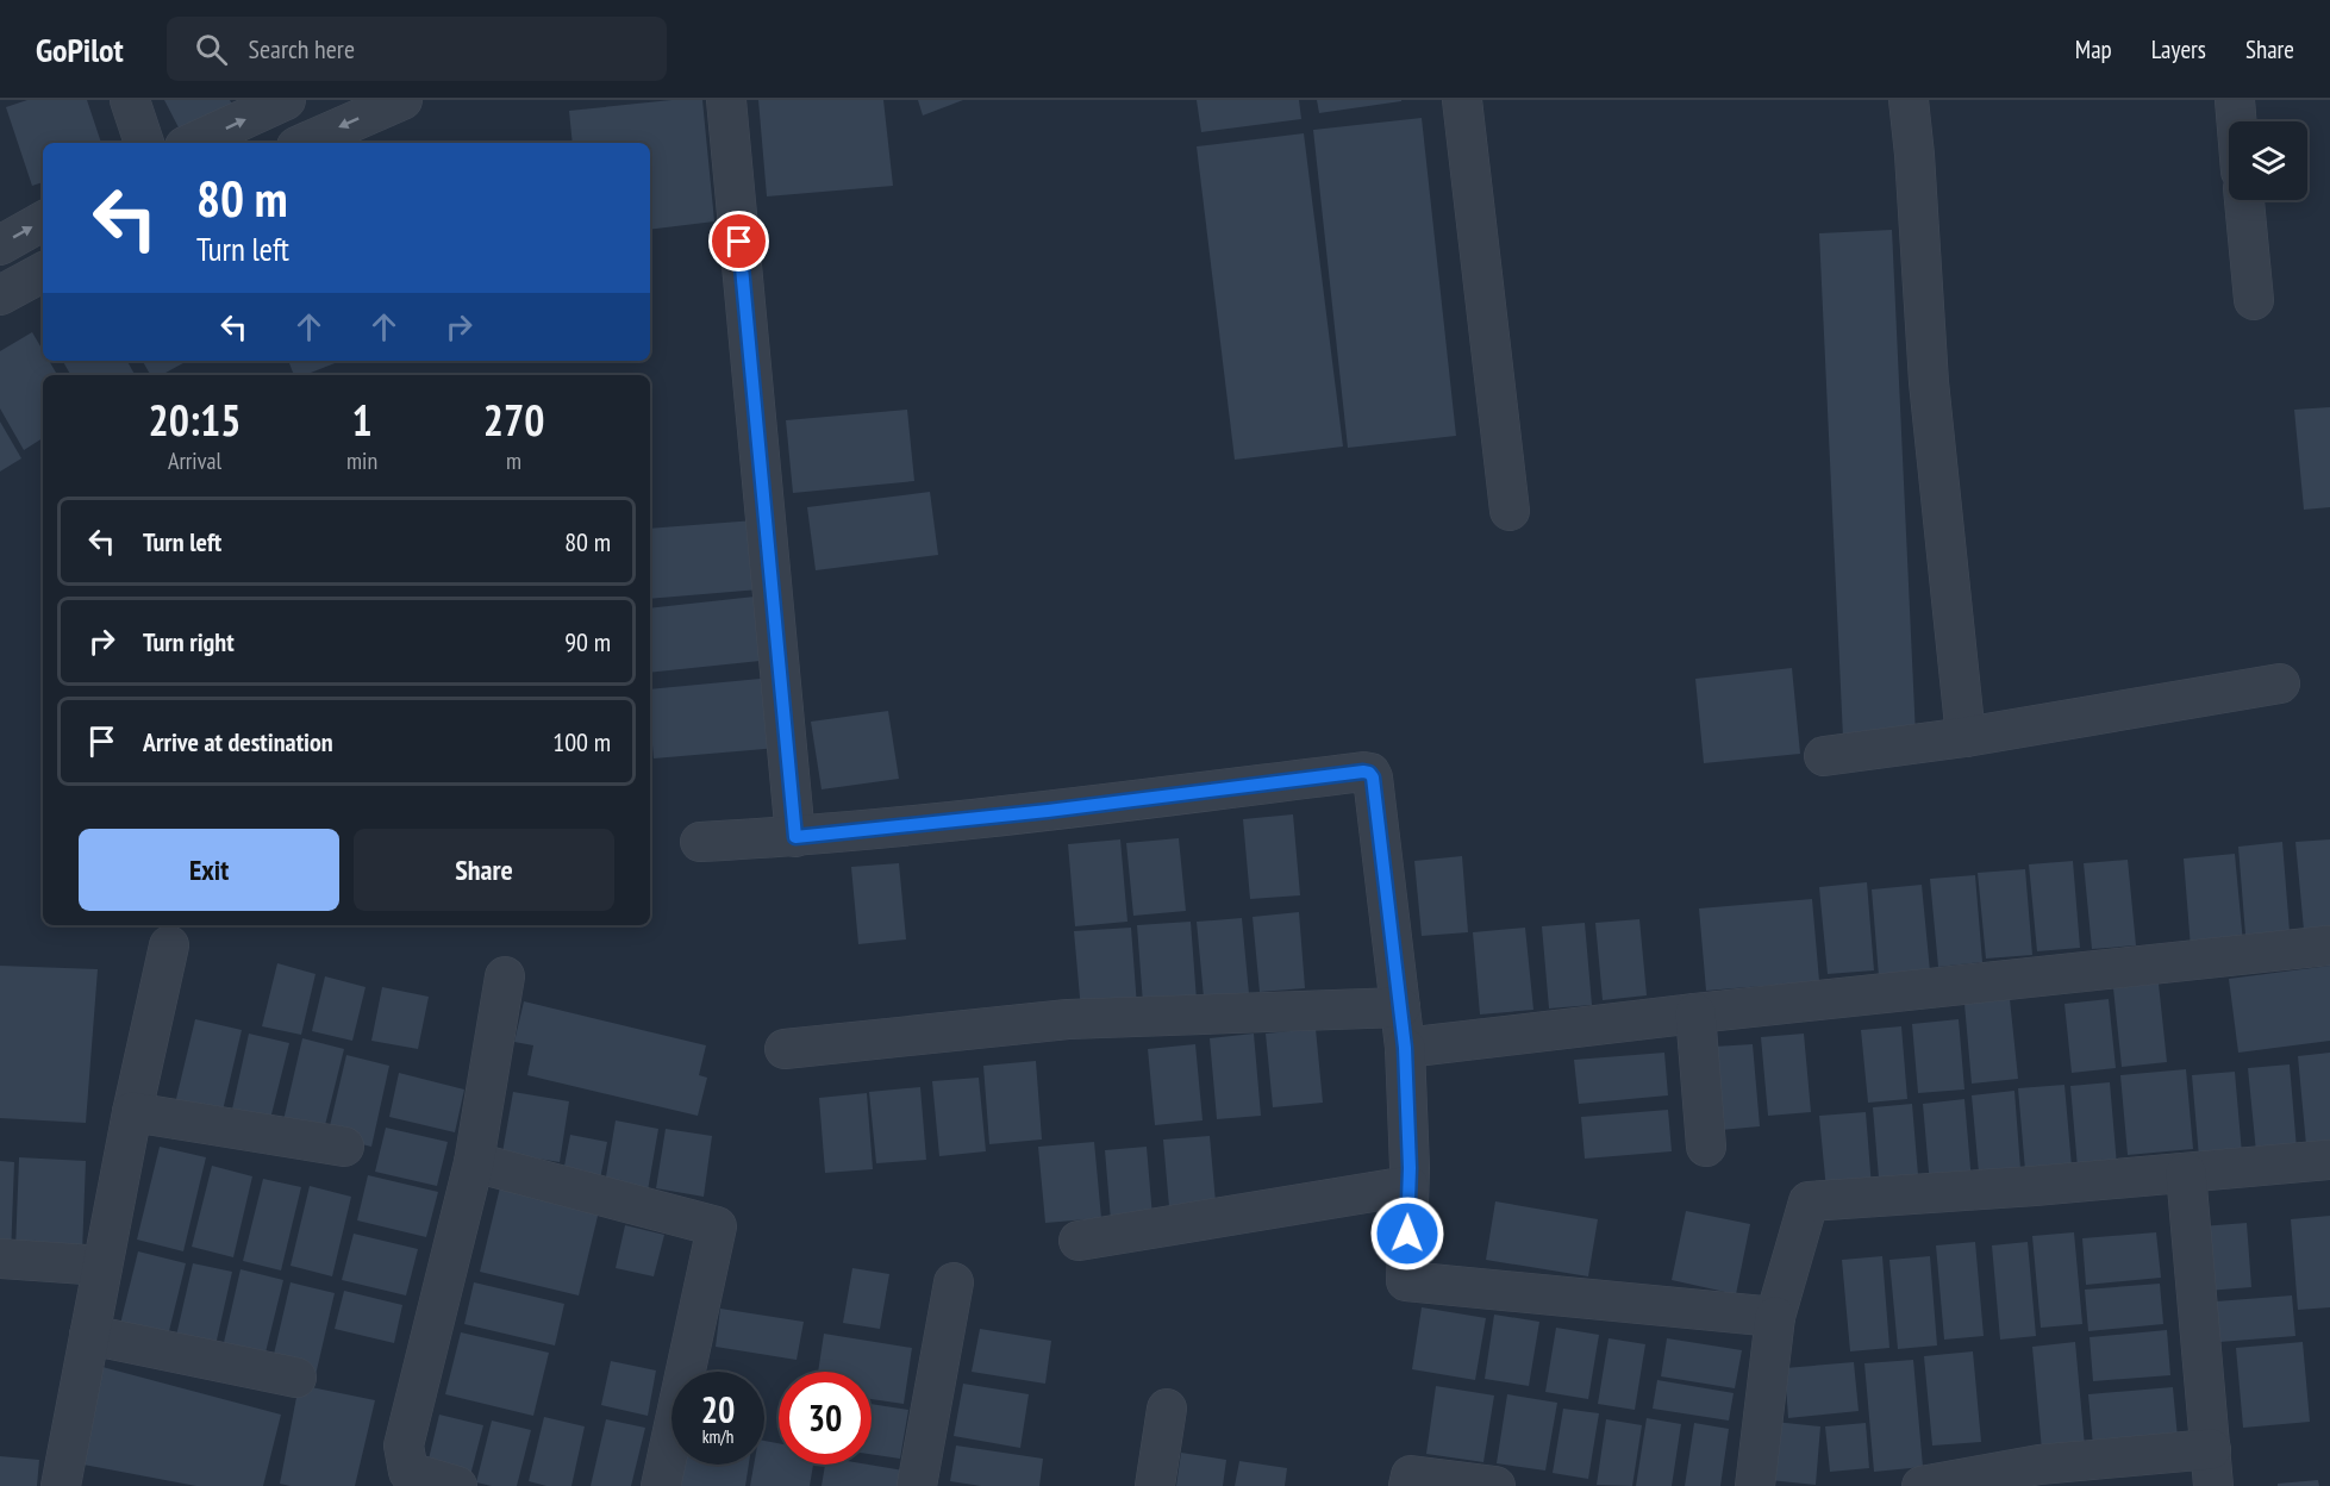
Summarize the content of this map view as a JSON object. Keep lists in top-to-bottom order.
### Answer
{
  "page": {
    "header": "GoPilot",
    "search": "Search here",
    "nav": ["Map", "Layers", "Share"],
    "turn": ["80 m", "Turn left"],
    "eta": [
      "20:15",
      "Arrival",
      "1",
      "min",
      "270",
      "m"
    ],
    "list": [
      {
        "name": "Turn left",
        "value": "80 m"
      },
      {
        "name": "Turn right",
        "value": "90 m"
      },
      {
        "name": "Arrive at destination",
        "value": "100 m"
      }
    ],
    "buttons": ["Exit", "Share"],
    "speed": "20 km/h",
    "limit": "30"
  }
}
